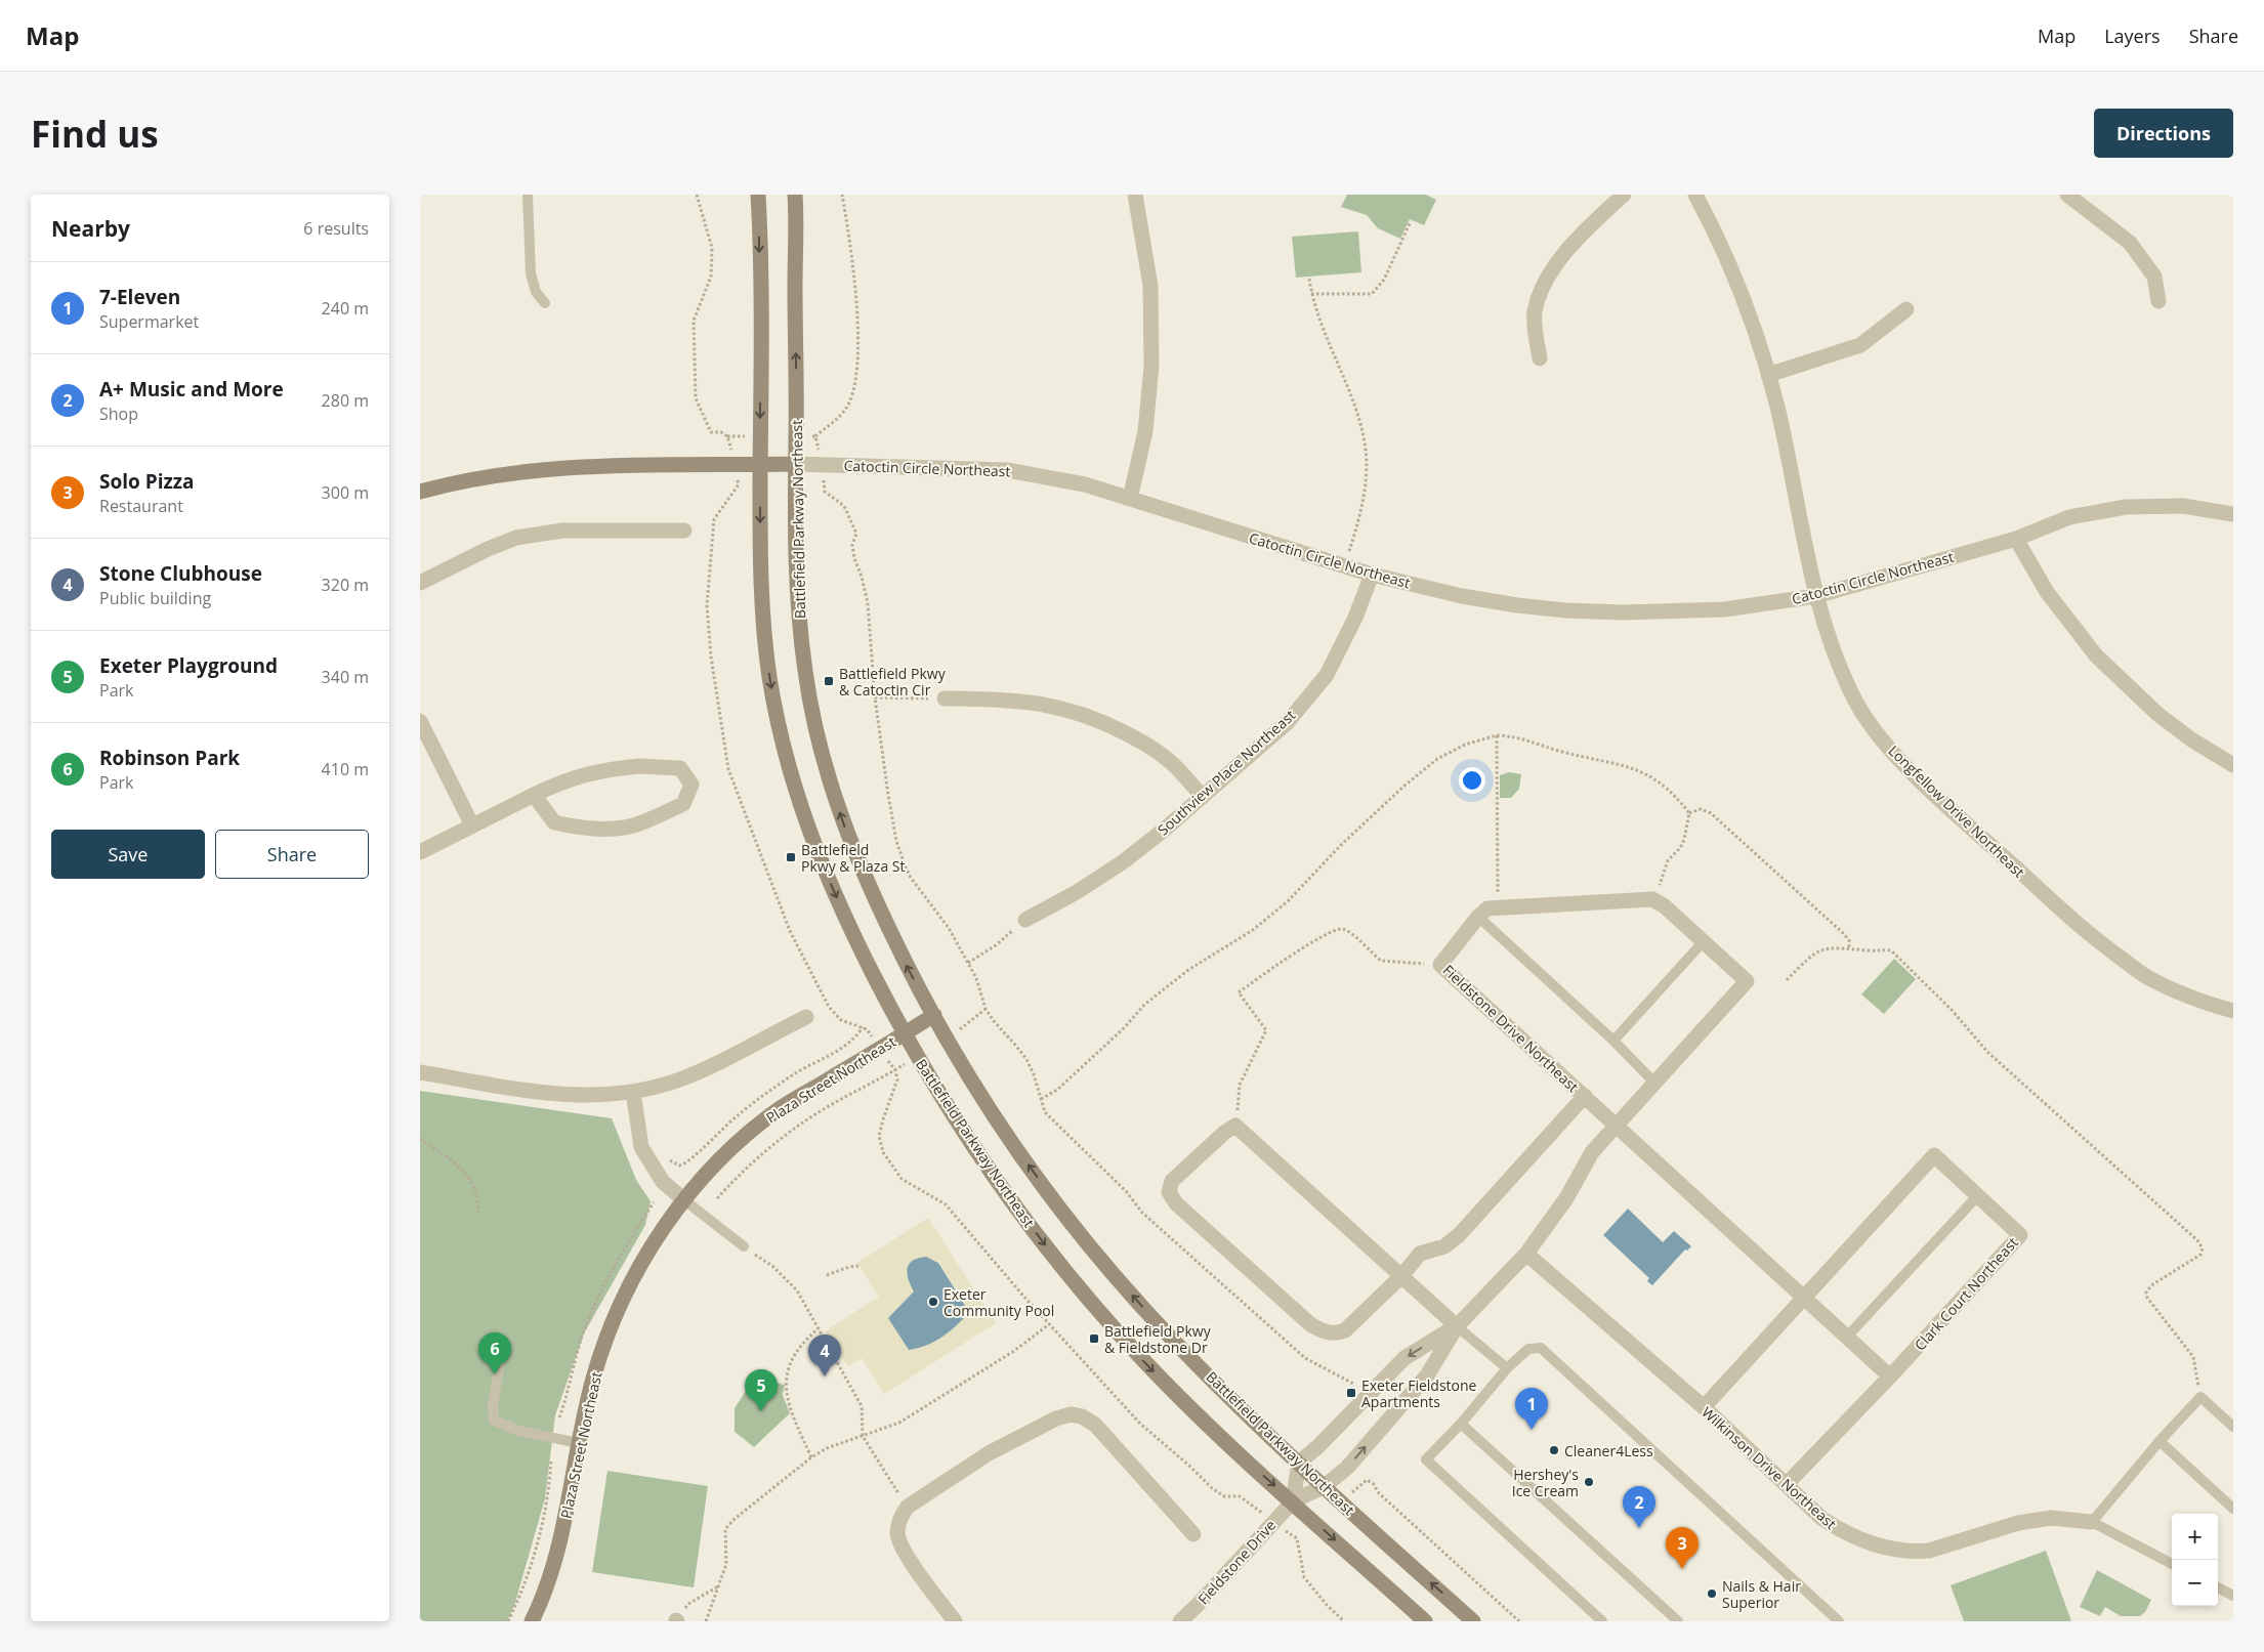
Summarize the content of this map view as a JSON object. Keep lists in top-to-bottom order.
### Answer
{
  "streets": {
    "main road": ["Catoctin Circle Northeast", "Battlefield Parkway Northeast", "Plaza Street Northeast"],
    "street": [
      "Southview Place Northeast",
      "Longfellow Drive Northeast",
      "Fieldstone Drive Northeast",
      "Clark Court Northeast",
      "Wilkinson Drive Northeast",
      "Fieldstone Drive"
    ]
  },
  "crossings": [
    ["Catoctin Circle Northeast", "Battlefield Parkway Northeast"],
    ["Catoctin Circle Northeast", "Southview Place Northeast"],
    ["Catoctin Circle Northeast", "Longfellow Drive Northeast"],
    ["Battlefield Parkway Northeast", "Plaza Street Northeast"],
    ["Battlefield Parkway Northeast", "Fieldstone Drive"],
    ["Clark Court Northeast", "Wilkinson Drive Northeast"]
  ],
  "places": {
    "transit": [
      "Battlefield Pkwy & Catoctin Cir",
      "Battlefield Pkwy & Plaza St",
      "Battlefield Pkwy & Fieldstone Dr",
      "Exeter Fieldstone Apartments"
    ],
    "other": [
      "Exeter Community Pool",
      "Cleaner4Less",
      "Hershey's Ice Cream",
      "Nails & Hair Superior"
    ]
  },
  "page": {
    "header": "Map",
    "nav": ["Map", "Layers", "Share"],
    "buttons": [
      "Directions",
      ["Save", "Share"]
    ],
    "title": "Find us",
    "heading": ["Nearby", "6 results"],
    "list": [
      {
        "mark": "1",
        "name": "7-Eleven",
        "note": "Supermarket",
        "value": "240 m"
      },
      {
        "mark": "2",
        "name": "A+ Music and More",
        "note": "Shop",
        "value": "280 m"
      },
      {
        "mark": "3",
        "name": "Solo Pizza",
        "note": "Restaurant",
        "value": "300 m"
      },
      {
        "mark": "4",
        "name": "Stone Clubhouse",
        "note": "Public building",
        "value": "320 m"
      },
      {
        "mark": "5",
        "name": "Exeter Playground",
        "note": "Park",
        "value": "340 m"
      },
      {
        "mark": "6",
        "name": "Robinson Park",
        "note": "Park",
        "value": "410 m"
      }
    ],
    "pins": [
      "6",
      "4",
      "5",
      "1",
      "2",
      "3"
    ],
    "map_buttons": ["+", "−"]
  }
}
